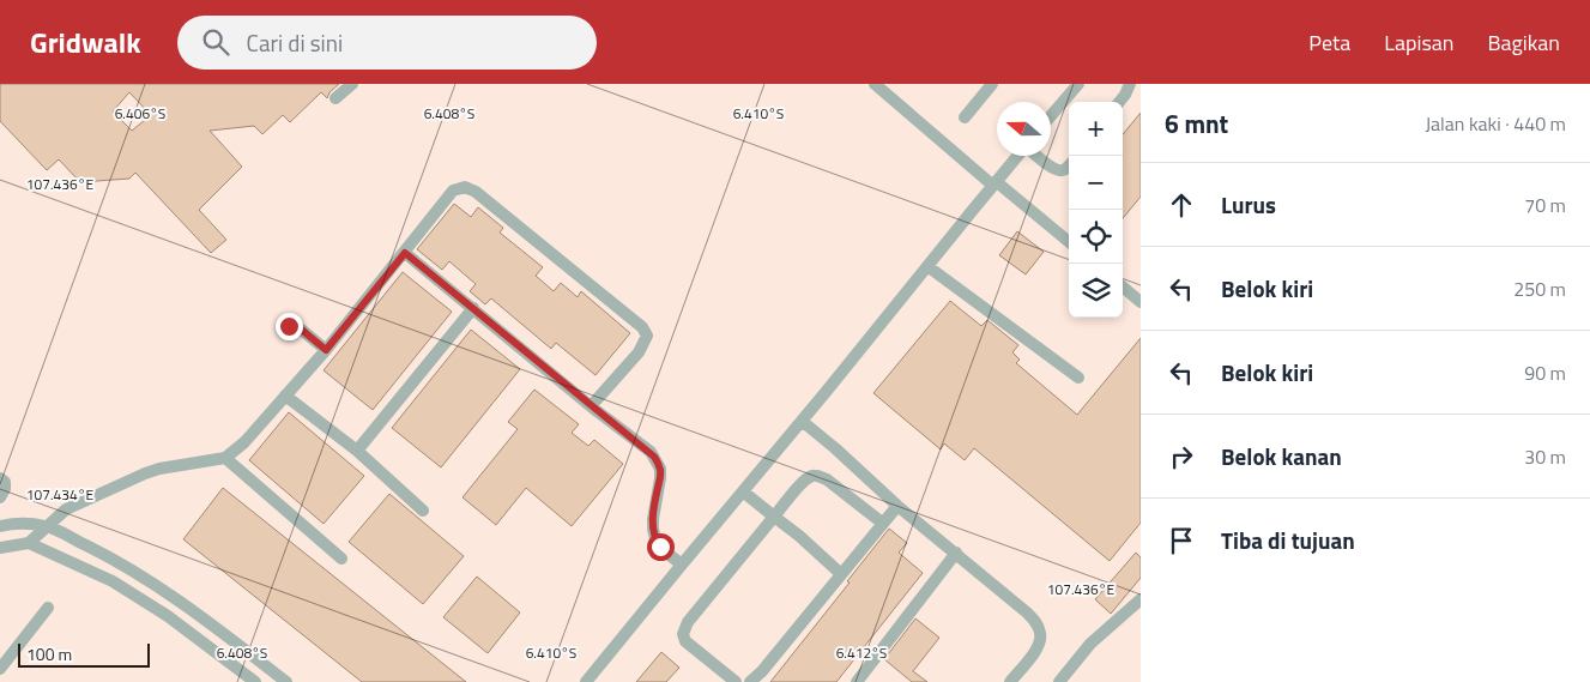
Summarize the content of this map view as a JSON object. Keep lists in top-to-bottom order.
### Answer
{
  "scale_bar": "100 m",
  "north": "left",
  "page": {
    "header": "Gridwalk",
    "search": "Cari di sini",
    "nav": ["Peta", "Lapisan", "Bagikan"],
    "heading": ["6 mnt", "Jalan kaki · 440 m"],
    "map_buttons": ["+", "−"],
    "list": [
      ["Lurus", "70 m"],
      ["Belok kiri", "250 m"],
      ["Belok kiri", "90 m"],
      ["Belok kanan", "30 m"],
      "Tiba di tujuan"
    ],
    "scale": "100 m"
  },
  "coordinates": [
    "6.406°S",
    "6.408°S",
    "6.410°S",
    "107.436°E",
    "107.434°E",
    "6.412°S"
  ]
}
